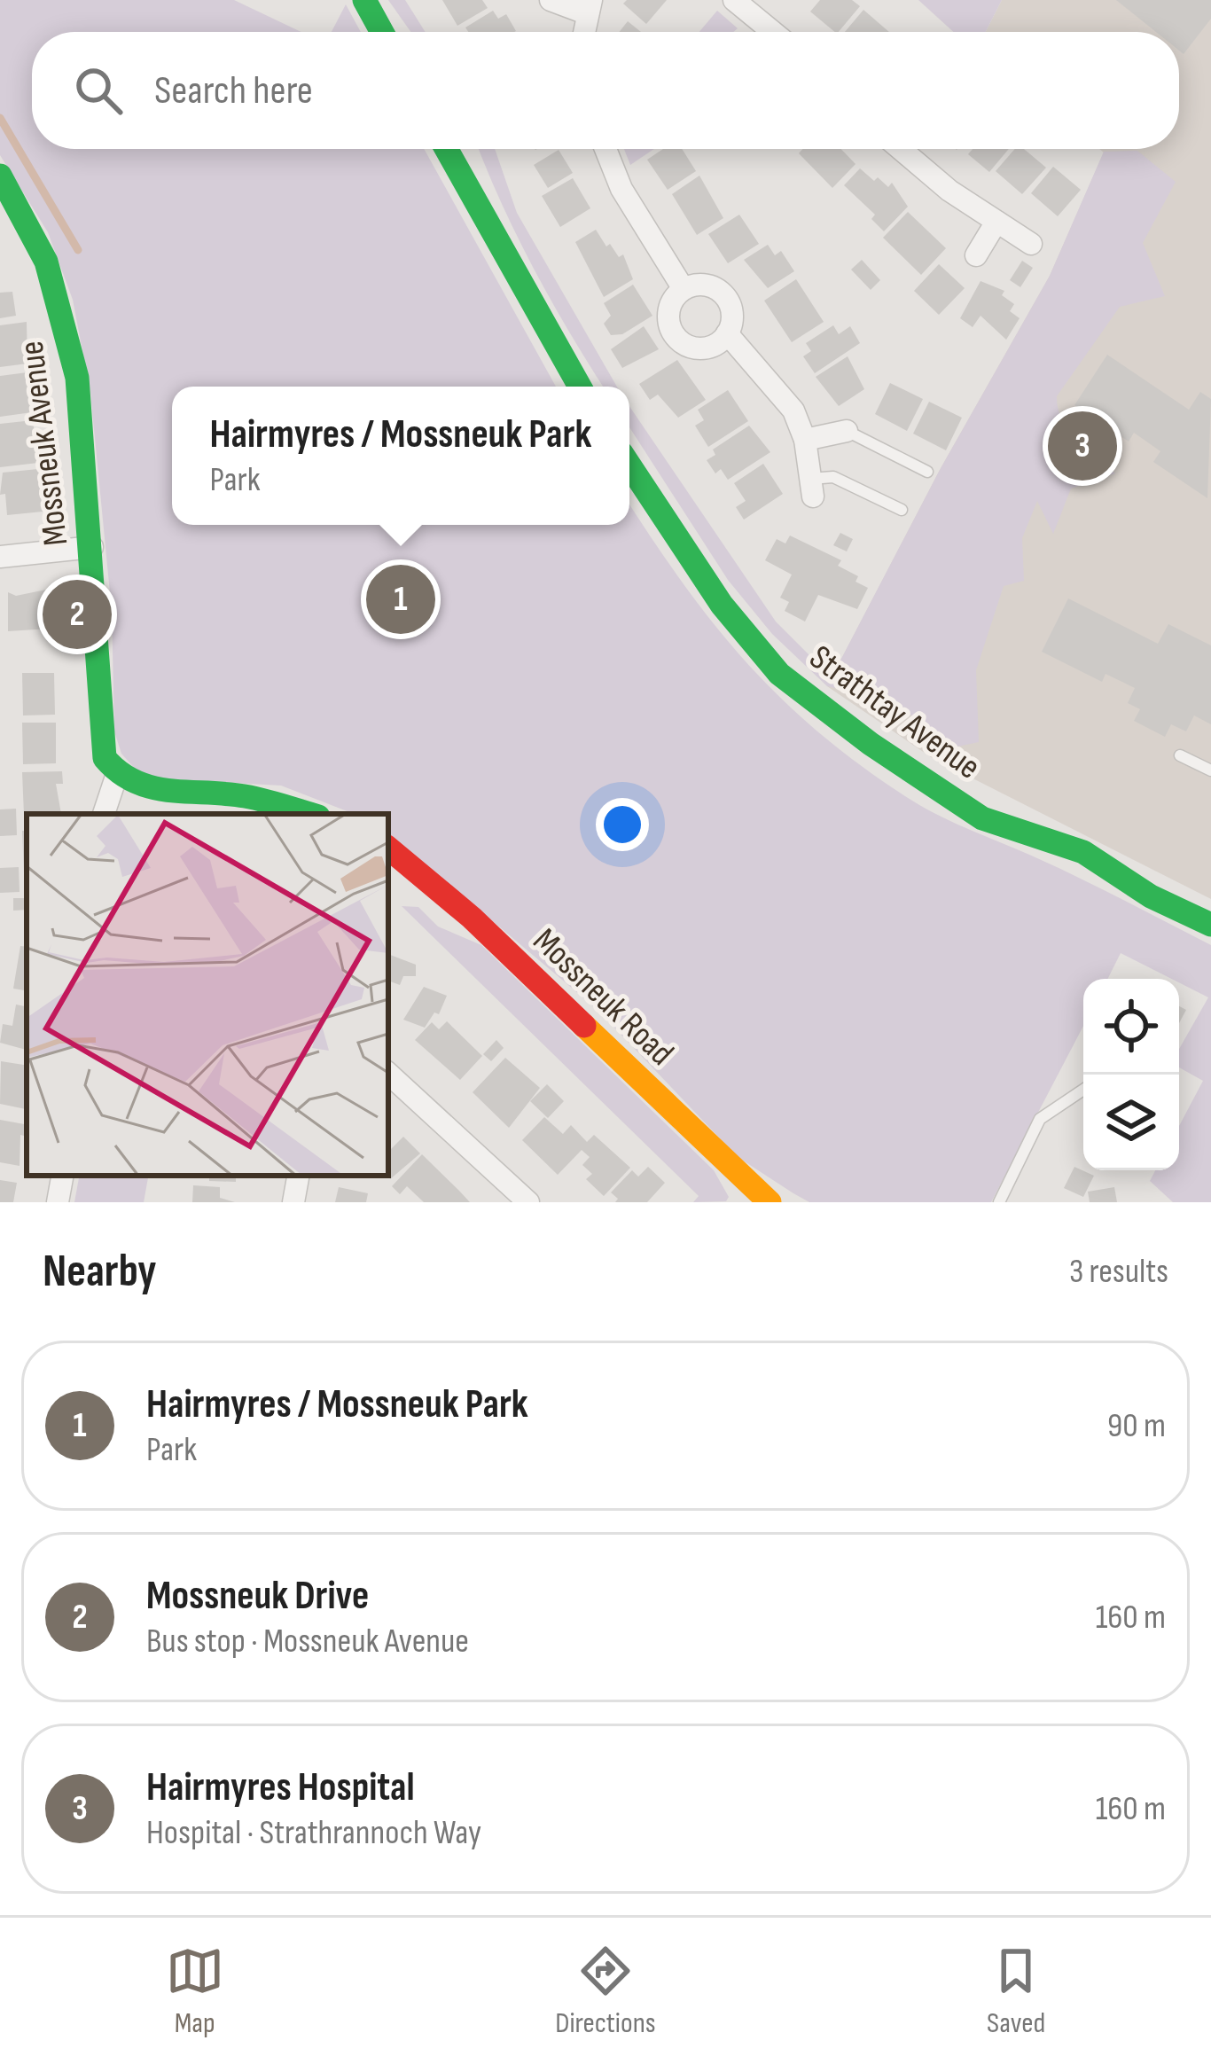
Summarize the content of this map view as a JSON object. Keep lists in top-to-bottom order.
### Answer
{
  "streets": {
    "street": ["Mossneuk Avenue", "Strathtay Avenue", "Mossneuk Road"]
  },
  "page": {
    "search": "Search here",
    "popup": ["Hairmyres / Mossneuk Park", "Park"],
    "pins": ["3", "1", "2"],
    "heading": ["Nearby", "3 results"],
    "list": [
      {
        "mark": "1",
        "name": "Hairmyres / Mossneuk Park",
        "note": "Park",
        "value": "90 m"
      },
      {
        "mark": "2",
        "name": "Mossneuk Drive",
        "note": "Bus stop · Mossneuk Avenue",
        "value": "160 m"
      },
      {
        "mark": "3",
        "name": "Hairmyres Hospital",
        "note": "Hospital · Strathrannoch Way",
        "value": "160 m"
      }
    ],
    "nav": ["Map", "Directions", "Saved"]
  }
}
